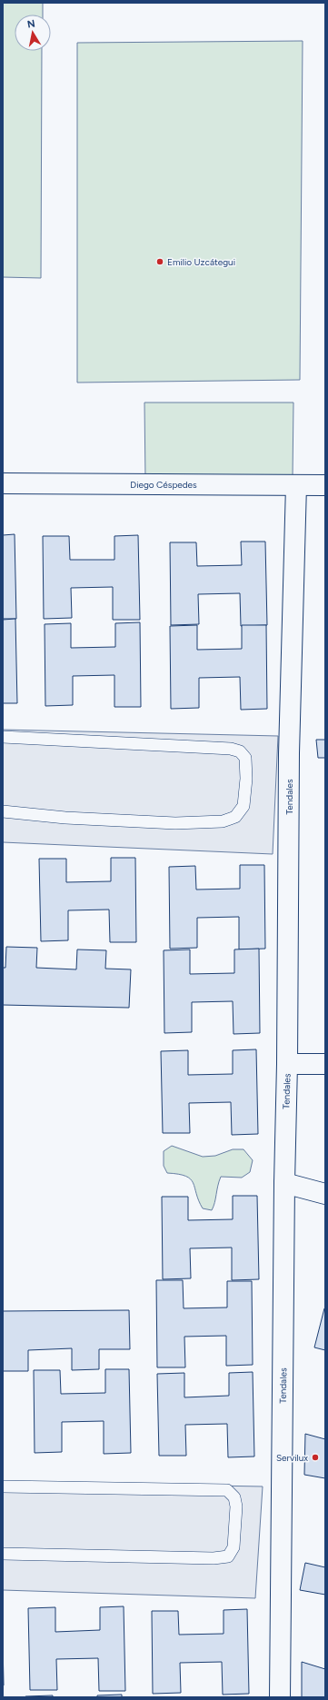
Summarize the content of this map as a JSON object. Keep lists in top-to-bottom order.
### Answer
{
  "streets": {
    "street": ["Diego Céspedes", "Tendales"]
  },
  "crossings": [
    ["Diego Céspedes", "Tendales"]
  ],
  "places": ["Emilio Uzcátegui", "Servilux"],
  "north": "top"
}
